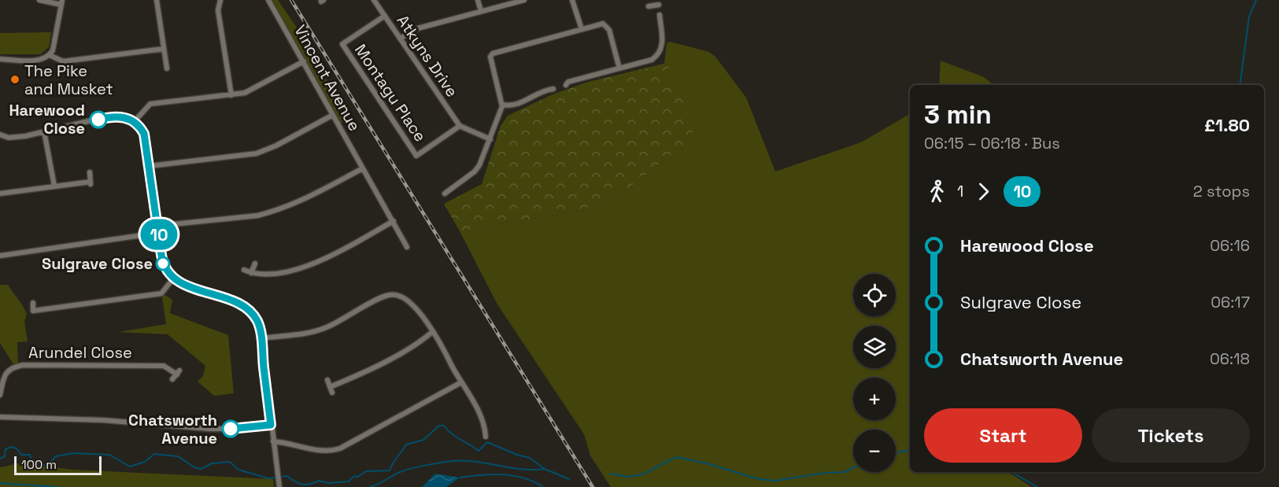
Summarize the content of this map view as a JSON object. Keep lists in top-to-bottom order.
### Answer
{
  "streets": {
    "street": [
      "Atkyns Drive",
      "Vincent Avenue",
      "Montagu Place",
      "Arundel Close"
    ]
  },
  "crossings": [
    ["Atkyns Drive", "Montagu Place"]
  ],
  "places": [
    "The Pike and Musket",
    "Harewood Close",
    "Sulgrave Close",
    "Chatsworth Avenue"
  ],
  "lines": ["bus line 10"],
  "scale_bar": "100 m",
  "page": {
    "on_map": "10",
    "heading": ["3 min", "06:15 – 06:18 · Bus", "£1.80"],
    "legs": ["1", "10", "2 stops"],
    "list": [
      {
        "name": "Harewood Close",
        "value": "06:16"
      },
      {
        "name": "Sulgrave Close",
        "value": "06:17"
      },
      {
        "name": "Chatsworth Avenue",
        "value": "06:18"
      }
    ],
    "map_buttons": ["+", "−"],
    "buttons": ["Start", "Tickets"],
    "scale": "100 m"
  }
}
